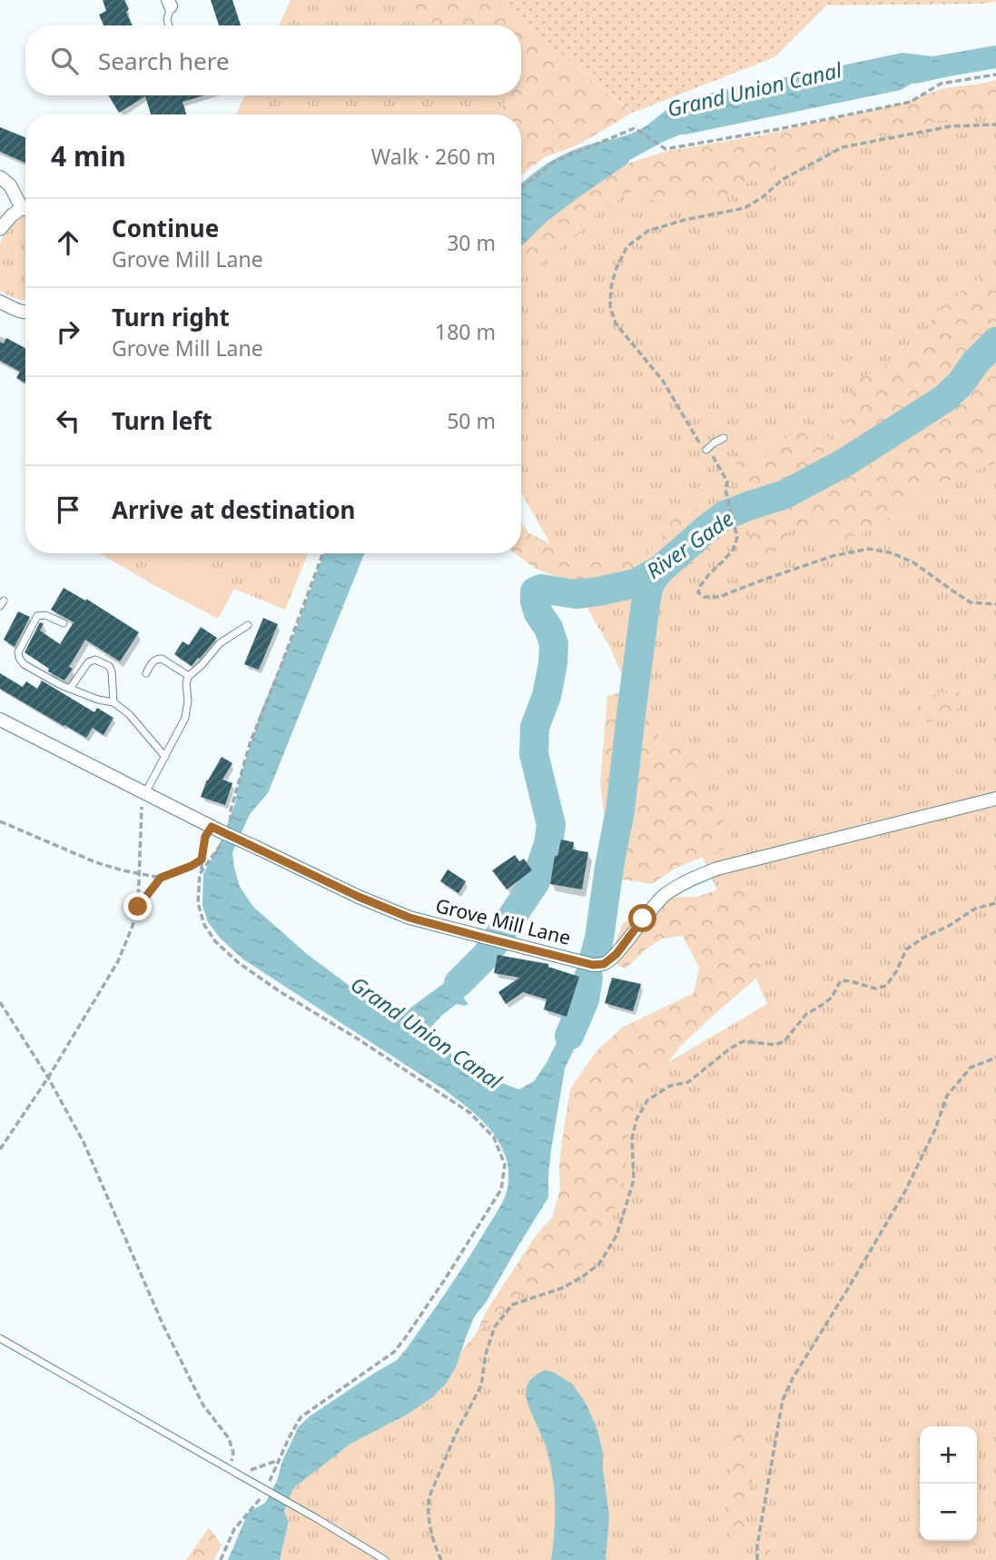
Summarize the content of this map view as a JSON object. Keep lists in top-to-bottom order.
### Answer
{
  "streets": {
    "street": ["Grove Mill Lane"]
  },
  "water": ["Grand Union Canal", "River Gade"],
  "page": {
    "search": "Search here",
    "heading": ["4 min", "Walk · 260 m"],
    "list": [
      ["Continue", "Grove Mill Lane", "30 m"],
      ["Turn right", "Grove Mill Lane", "180 m"],
      ["Turn left", "50 m"],
      "Arrive at destination"
    ],
    "map_buttons": ["+", "−"]
  }
}
